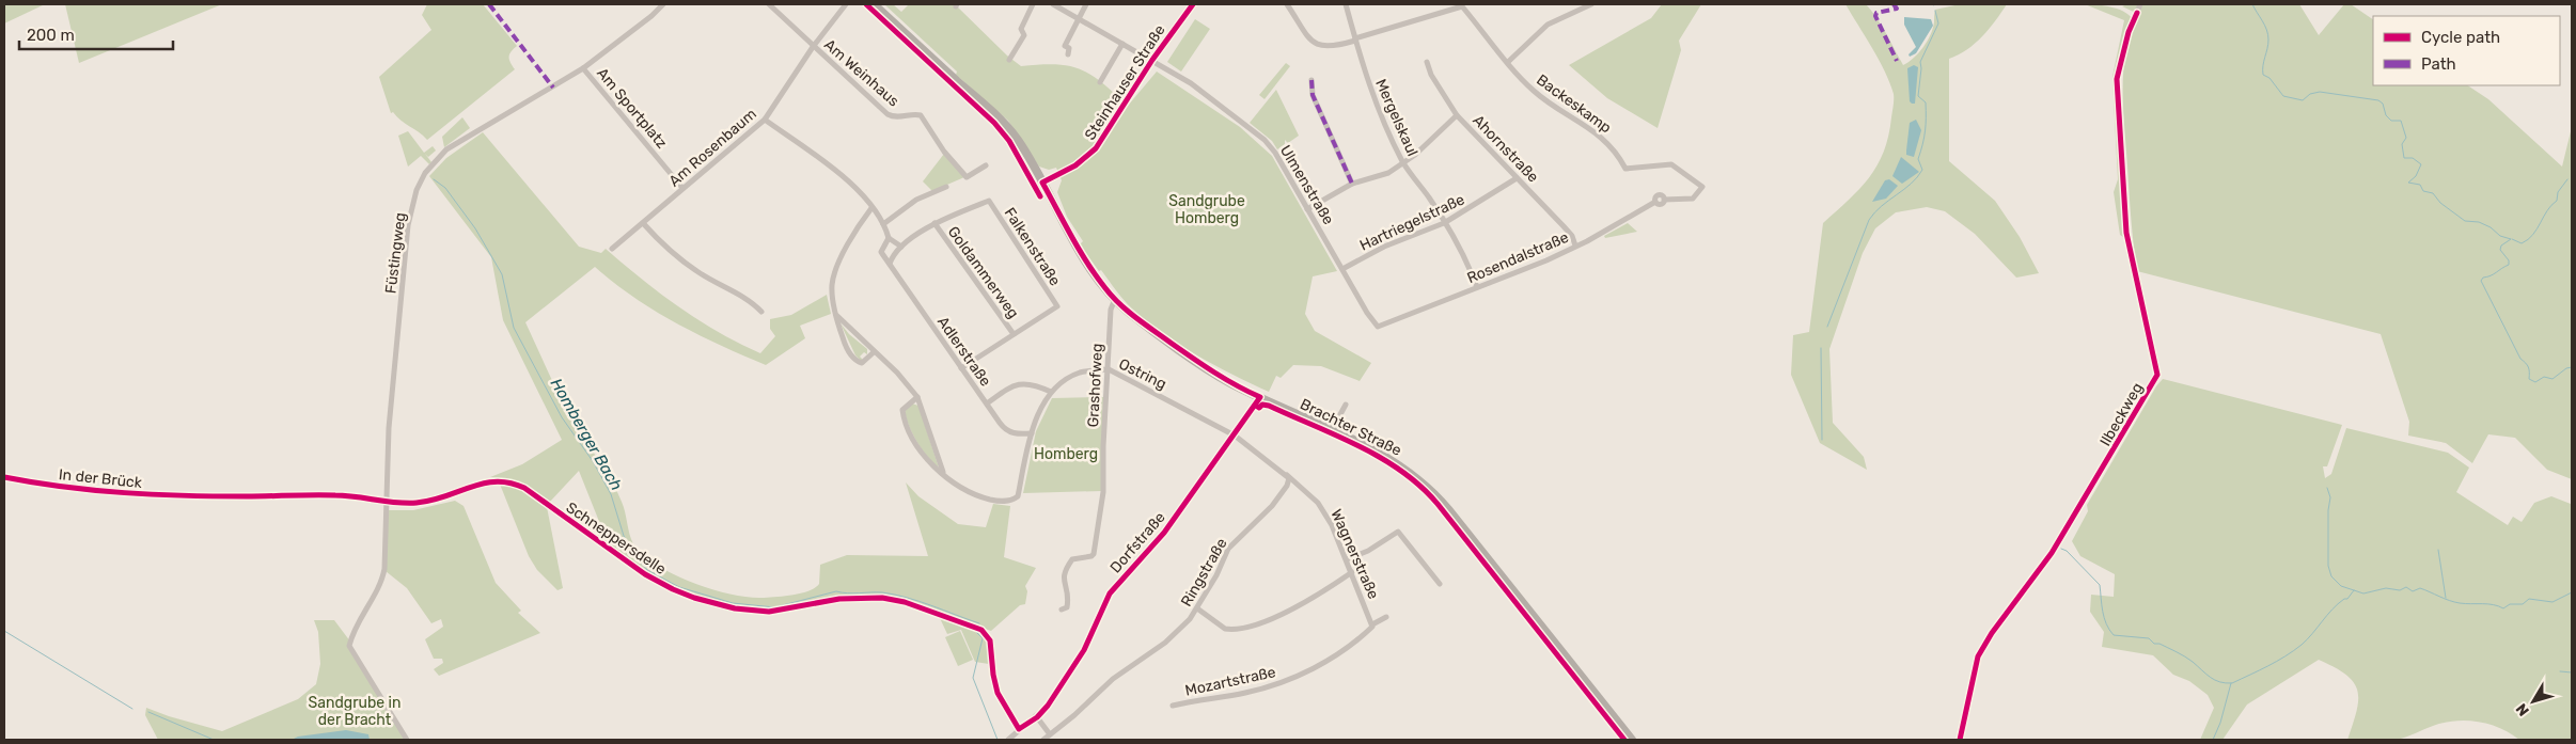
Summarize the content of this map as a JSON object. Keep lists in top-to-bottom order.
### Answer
{
  "streets": {
    "main road": ["Brachter Straße"],
    "street": [
      "Am Weinhaus",
      "Steinhauser Straße",
      "Backeskamp",
      "Am Sportplatz",
      "Mergelskaul",
      "Am Rosenbaum",
      "Ahornstraße",
      "Ulmenstraße",
      "Hartriegelstraße",
      "Falkenstraße",
      "Füstingweg",
      "Rosendalstraße",
      "Goldammerweg",
      "Adlerstraße",
      "Ostring",
      "Grashofweg",
      "Ilbeckweg",
      "In der Brück",
      "Schneppersdelle",
      "Dorfstraße",
      "Wagnerstraße",
      "Ringstraße",
      "Mozartstraße"
    ]
  },
  "crossings": [
    ["Am Weinhaus", "Am Rosenbaum"],
    ["Steinhauser Straße", "Ulmenstraße"],
    ["Steinhauser Straße", "Brachter Straße"],
    ["Backeskamp", "Mergelskaul"],
    ["Backeskamp", "Rosendalstraße"],
    ["Am Sportplatz", "Am Rosenbaum"],
    ["Am Sportplatz", "Füstingweg"],
    ["Mergelskaul", "Hartriegelstraße"],
    ["Mergelskaul", "Rosendalstraße"],
    ["Ahornstraße", "Hartriegelstraße"],
    ["Ahornstraße", "Rosendalstraße"],
    ["Ulmenstraße", "Hartriegelstraße"],
    ["Ulmenstraße", "Rosendalstraße"],
    ["Falkenstraße", "Goldammerweg"],
    ["Füstingweg", "Schneppersdelle"],
    ["Ostring", "Grashofweg"],
    ["Ostring", "Dorfstraße"],
    ["Grashofweg", "Brachter Straße"],
    ["Brachter Straße", "Dorfstraße"],
    ["In der Brück", "Schneppersdelle"],
    ["Schneppersdelle", "Dorfstraße"],
    ["Wagnerstraße", "Ringstraße"],
    ["Wagnerstraße", "Mozartstraße"]
  ],
  "water": ["Homberger Bach"],
  "parks": ["Sandgrube Homberg", "Homberg", "Sandgrube in der Bracht"],
  "legend": ["Cycle path", "Path"],
  "scale_bar": "200 m",
  "north": "bottom left"
}
